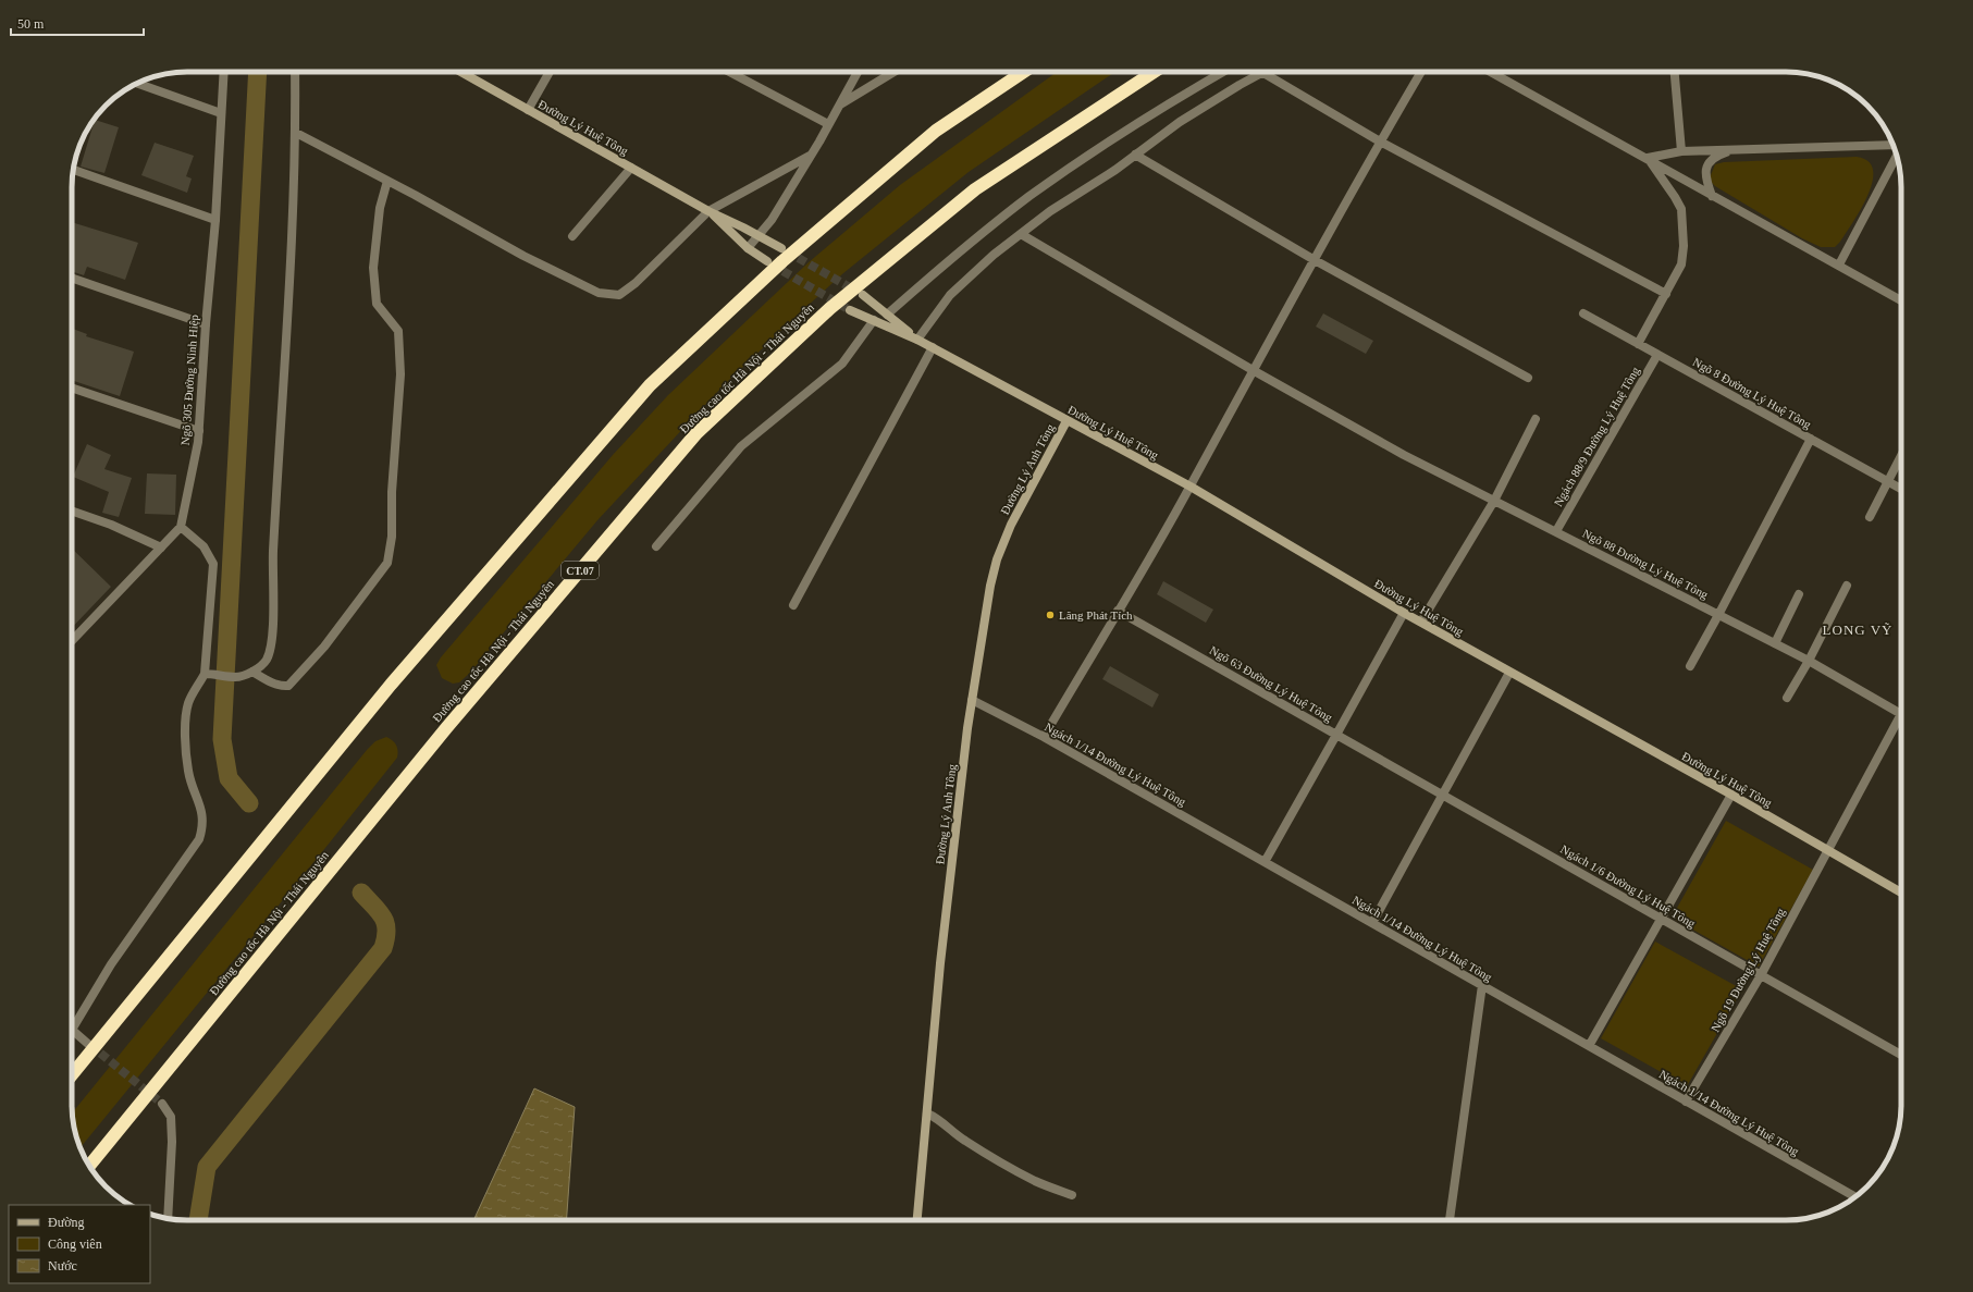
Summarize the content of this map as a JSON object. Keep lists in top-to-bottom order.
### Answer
{
  "streets": {
    "highway": ["Đường cao tốc Hà Nội - Thái Nguyên", "CT.07"],
    "main road": ["Đường Lý Huệ Tông", "Đường Lý Anh Tông"],
    "street": [
      "Ngõ 305 Đường Ninh Hiệp",
      "Ngõ 8 Đường Lý Huệ Tông",
      "Ngách 88/9 Đường Lý Huệ Tông",
      "Ngõ 88 Đường Lý Huệ Tông",
      "Ngõ 63 Đường Lý Huệ Tông",
      "Ngách 1/14 Đường Lý Huệ Tông",
      "Ngách 1/6 Đường Lý Huệ Tông",
      "Ngõ 19 Đường Lý Huệ Tông"
    ]
  },
  "crossings": [
    ["Đường Lý Huệ Tông", "Đường Lý Anh Tông"],
    ["Đường Lý Huệ Tông", "Ngõ 63 Đường Lý Huệ Tông"],
    ["Đường Lý Huệ Tông", "Ngõ 19 Đường Lý Huệ Tông"],
    ["Ngõ 8 Đường Lý Huệ Tông", "Ngách 88/9 Đường Lý Huệ Tông"],
    ["Ngách 88/9 Đường Lý Huệ Tông", "Ngõ 88 Đường Lý Huệ Tông"],
    ["Đường Lý Anh Tông", "Ngách 1/14 Đường Lý Huệ Tông"],
    ["Ngõ 63 Đường Lý Huệ Tông", "Ngách 1/6 Đường Lý Huệ Tông"],
    ["Ngách 1/14 Đường Lý Huệ Tông", "Ngõ 19 Đường Lý Huệ Tông"],
    ["Ngách 1/6 Đường Lý Huệ Tông", "Ngõ 19 Đường Lý Huệ Tông"]
  ],
  "districts": ["LONG VỸ"],
  "places": ["Lăng Phát Tích"],
  "legend": ["Đường", "Công viên", "Nước"],
  "scale_bar": "50 m"
}
